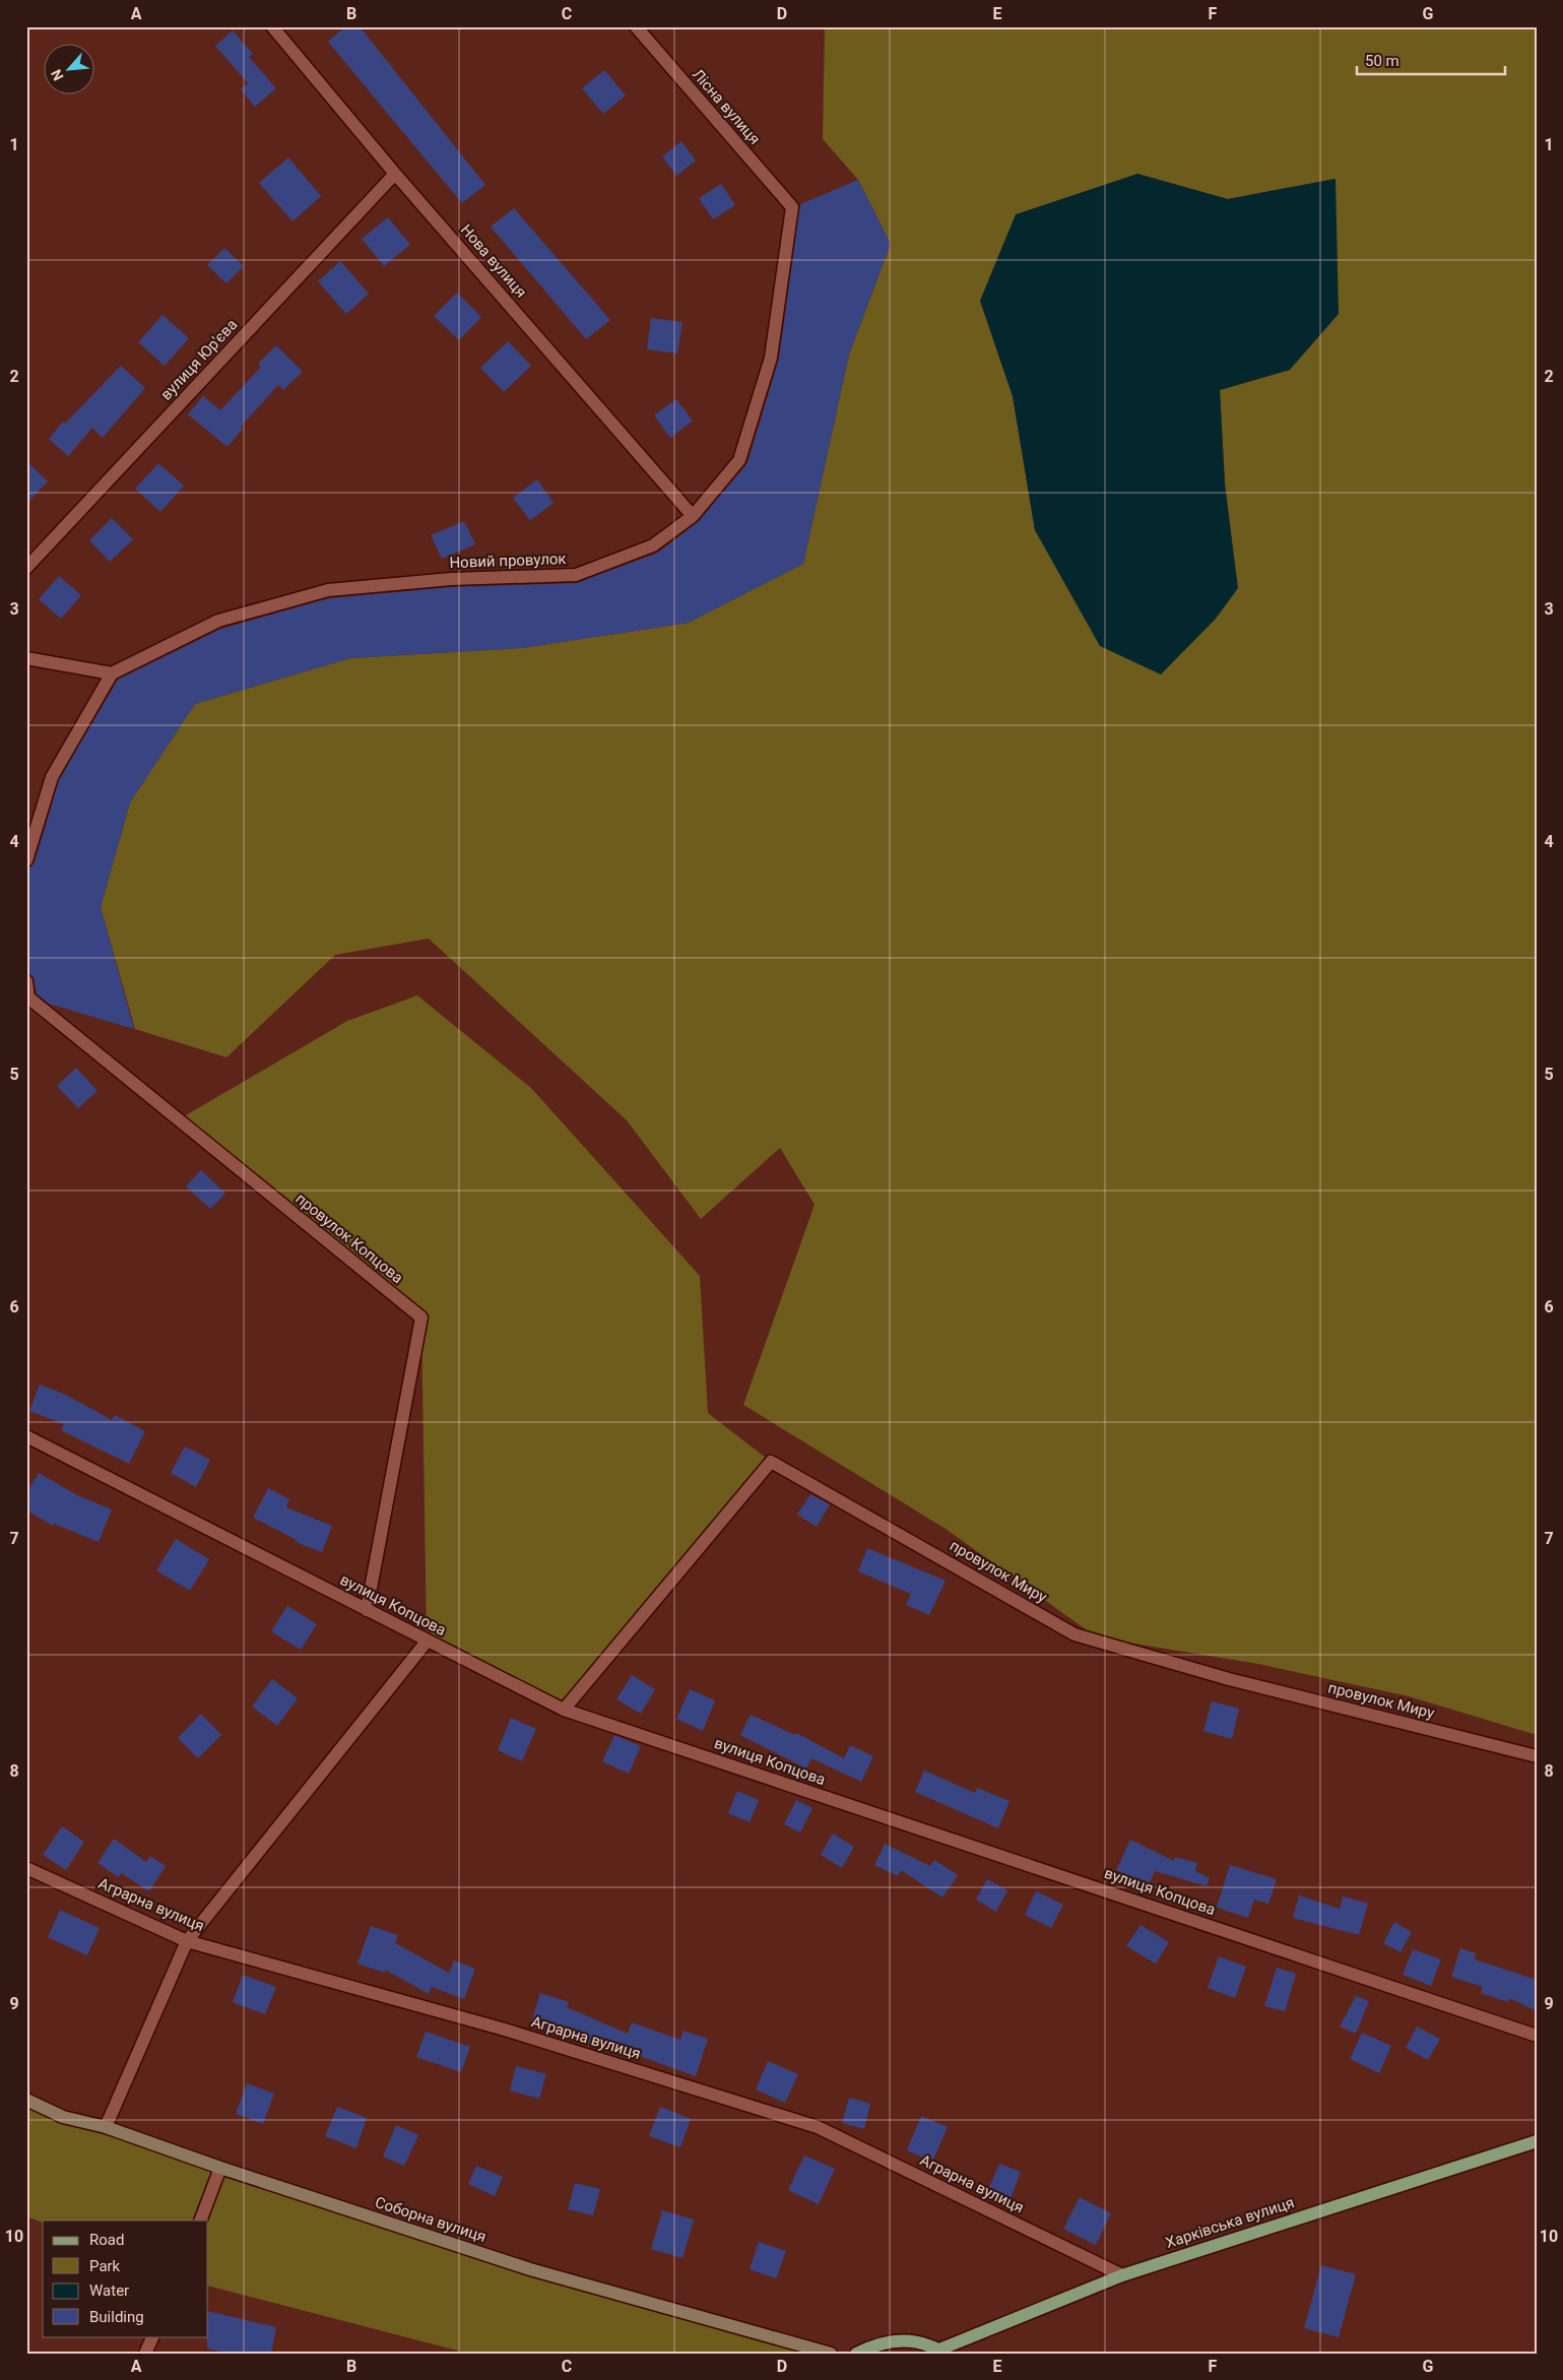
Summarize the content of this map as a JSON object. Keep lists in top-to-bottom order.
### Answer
{
  "streets": {
    "main road": ["Соборна вулиця", "Харківська вулиця"],
    "street": [
      "Лісна вулиця",
      "Нова вулиця",
      "вулиця Юр'єва",
      "Новий провулок",
      "провулок Копцова",
      "провулок Миру",
      "вулиця Копцова",
      "Аграрна вулиця"
    ]
  },
  "crossings": [
    ["Лісна вулиця", "Новий провулок"],
    ["Нова вулиця", "вулиця Юр'єва"],
    ["Нова вулиця", "Новий провулок"],
    ["провулок Копцова", "вулиця Копцова"],
    ["провулок Миру", "вулиця Копцова"],
    ["Аграрна вулиця", "Харківська вулиця"]
  ],
  "legend": [
    "Road",
    "Park",
    "Water",
    "Building"
  ],
  "scale_bar": "50 m",
  "north": "bottom left",
  "grid": {
    "columns": [
      "A",
      "B",
      "C",
      "D",
      "E",
      "F",
      "G"
    ],
    "rows": [
      "1",
      "2",
      "3",
      "4",
      "5",
      "6",
      "7",
      "8",
      "9",
      "10"
    ]
  }
}
